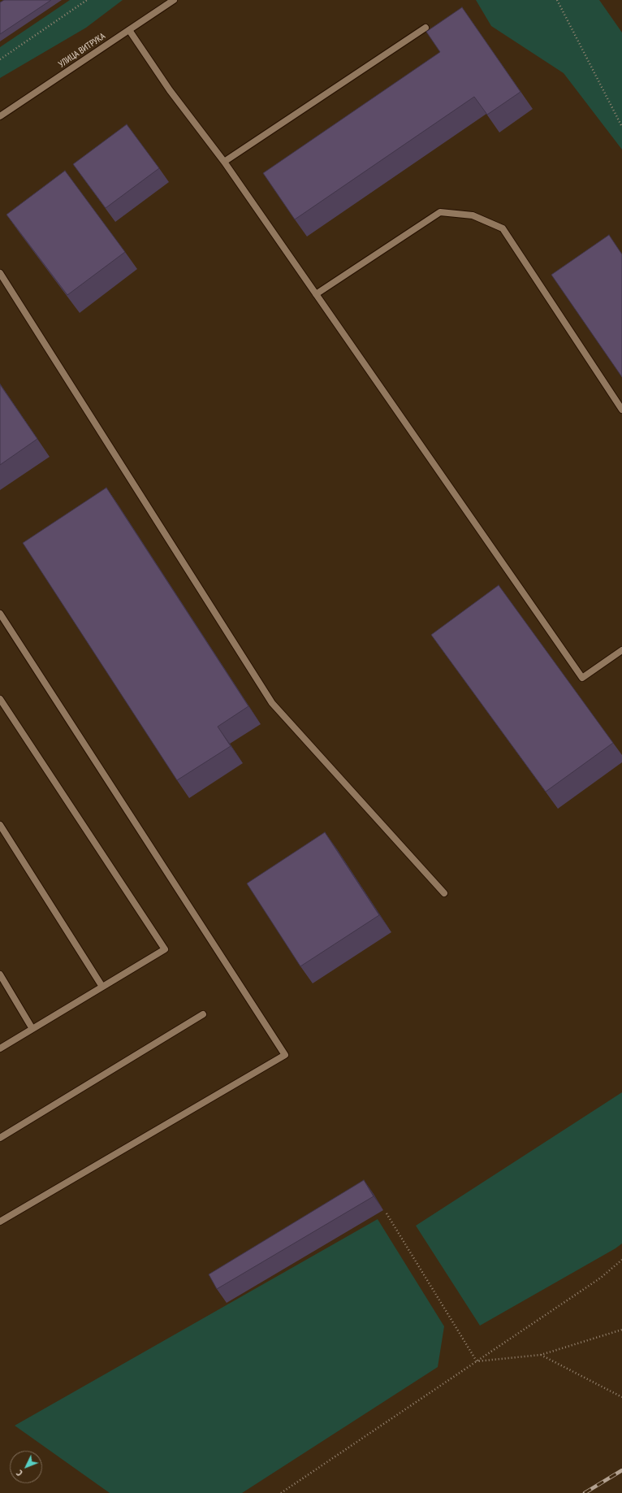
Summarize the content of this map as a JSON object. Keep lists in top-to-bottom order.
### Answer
{
  "streets": {
    "street": ["УЛИЦА ВИТРУКА"]
  },
  "north": "bottom left"
}
